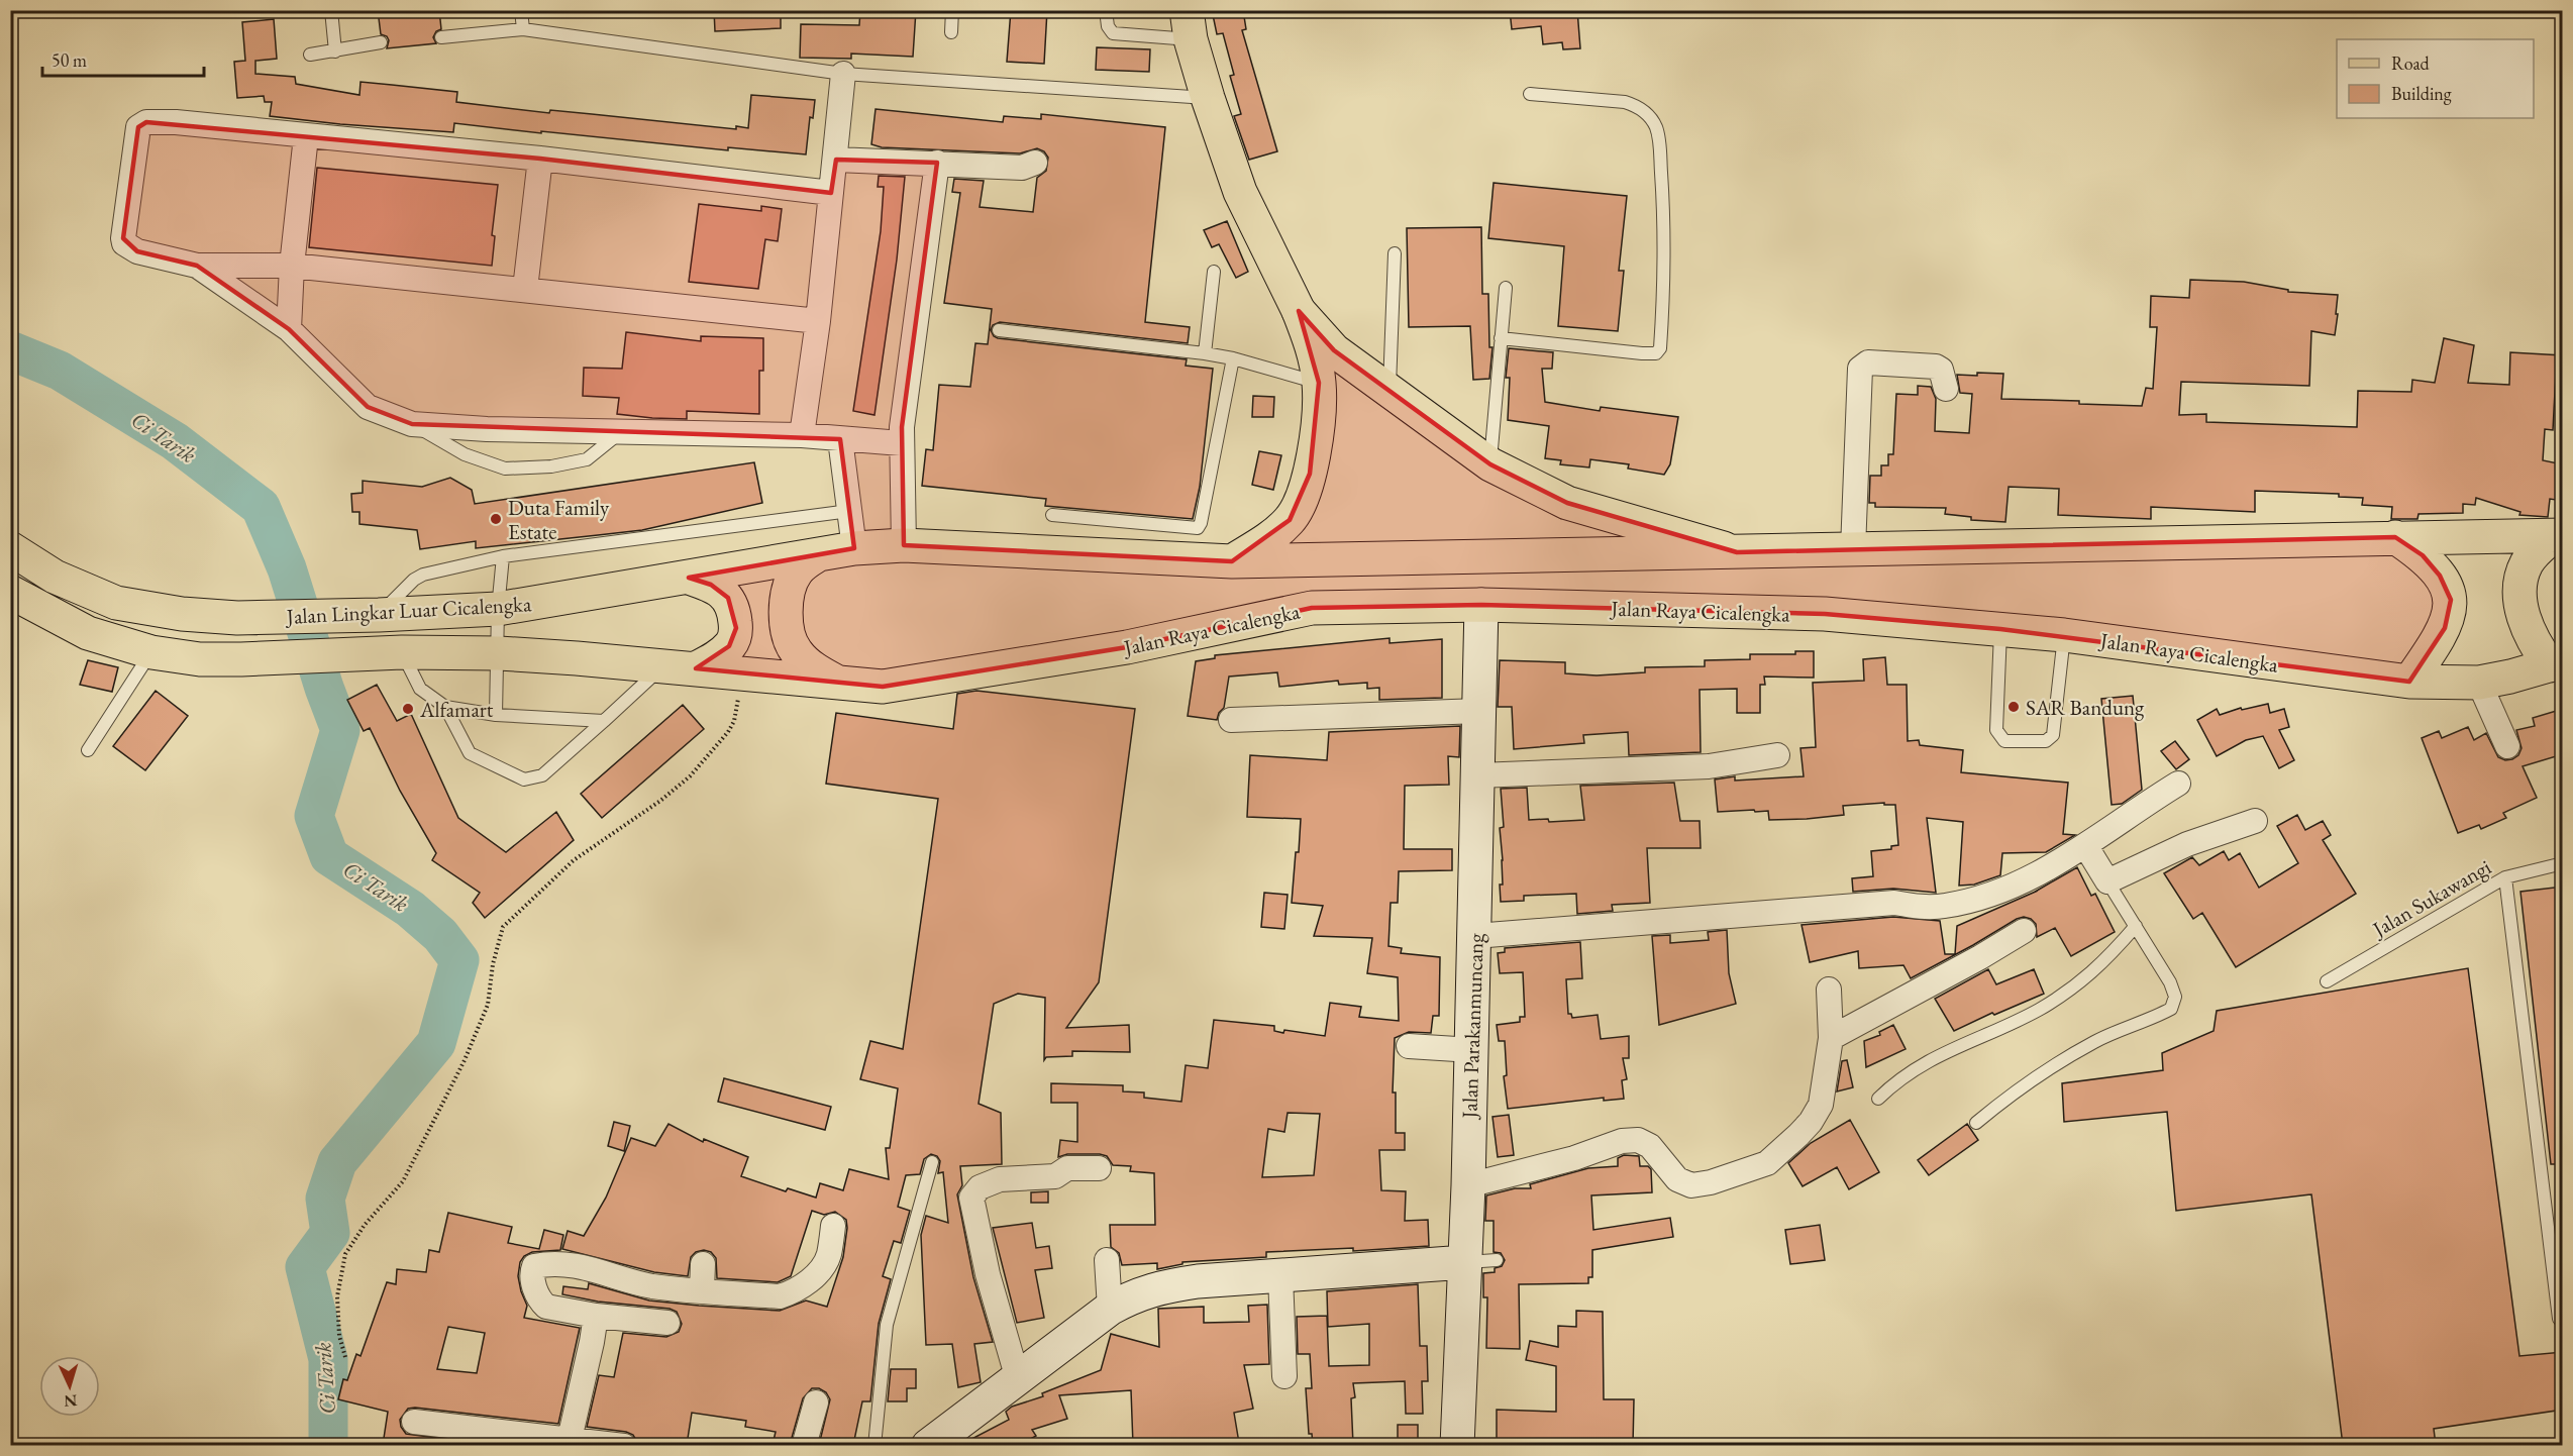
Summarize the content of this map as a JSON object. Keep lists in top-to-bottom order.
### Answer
{
  "streets": {
    "main road": ["Jalan Lingkar Luar Cicalengka", "Jalan Raya Cicalengka", "Jalan Parakanmuncang"],
    "lane": ["Jalan Sukawangi"]
  },
  "crossings": [
    ["Jalan Lingkar Luar Cicalengka", "Jalan Raya Cicalengka"],
    ["Jalan Raya Cicalengka", "Jalan Parakanmuncang"]
  ],
  "water": ["Ci Tarik"],
  "places": ["Duta Family Estate", "SAR Bandung", "Alfamart"],
  "legend": ["Road", "Building"],
  "scale_bar": "50 m",
  "north": "bottom"
}
